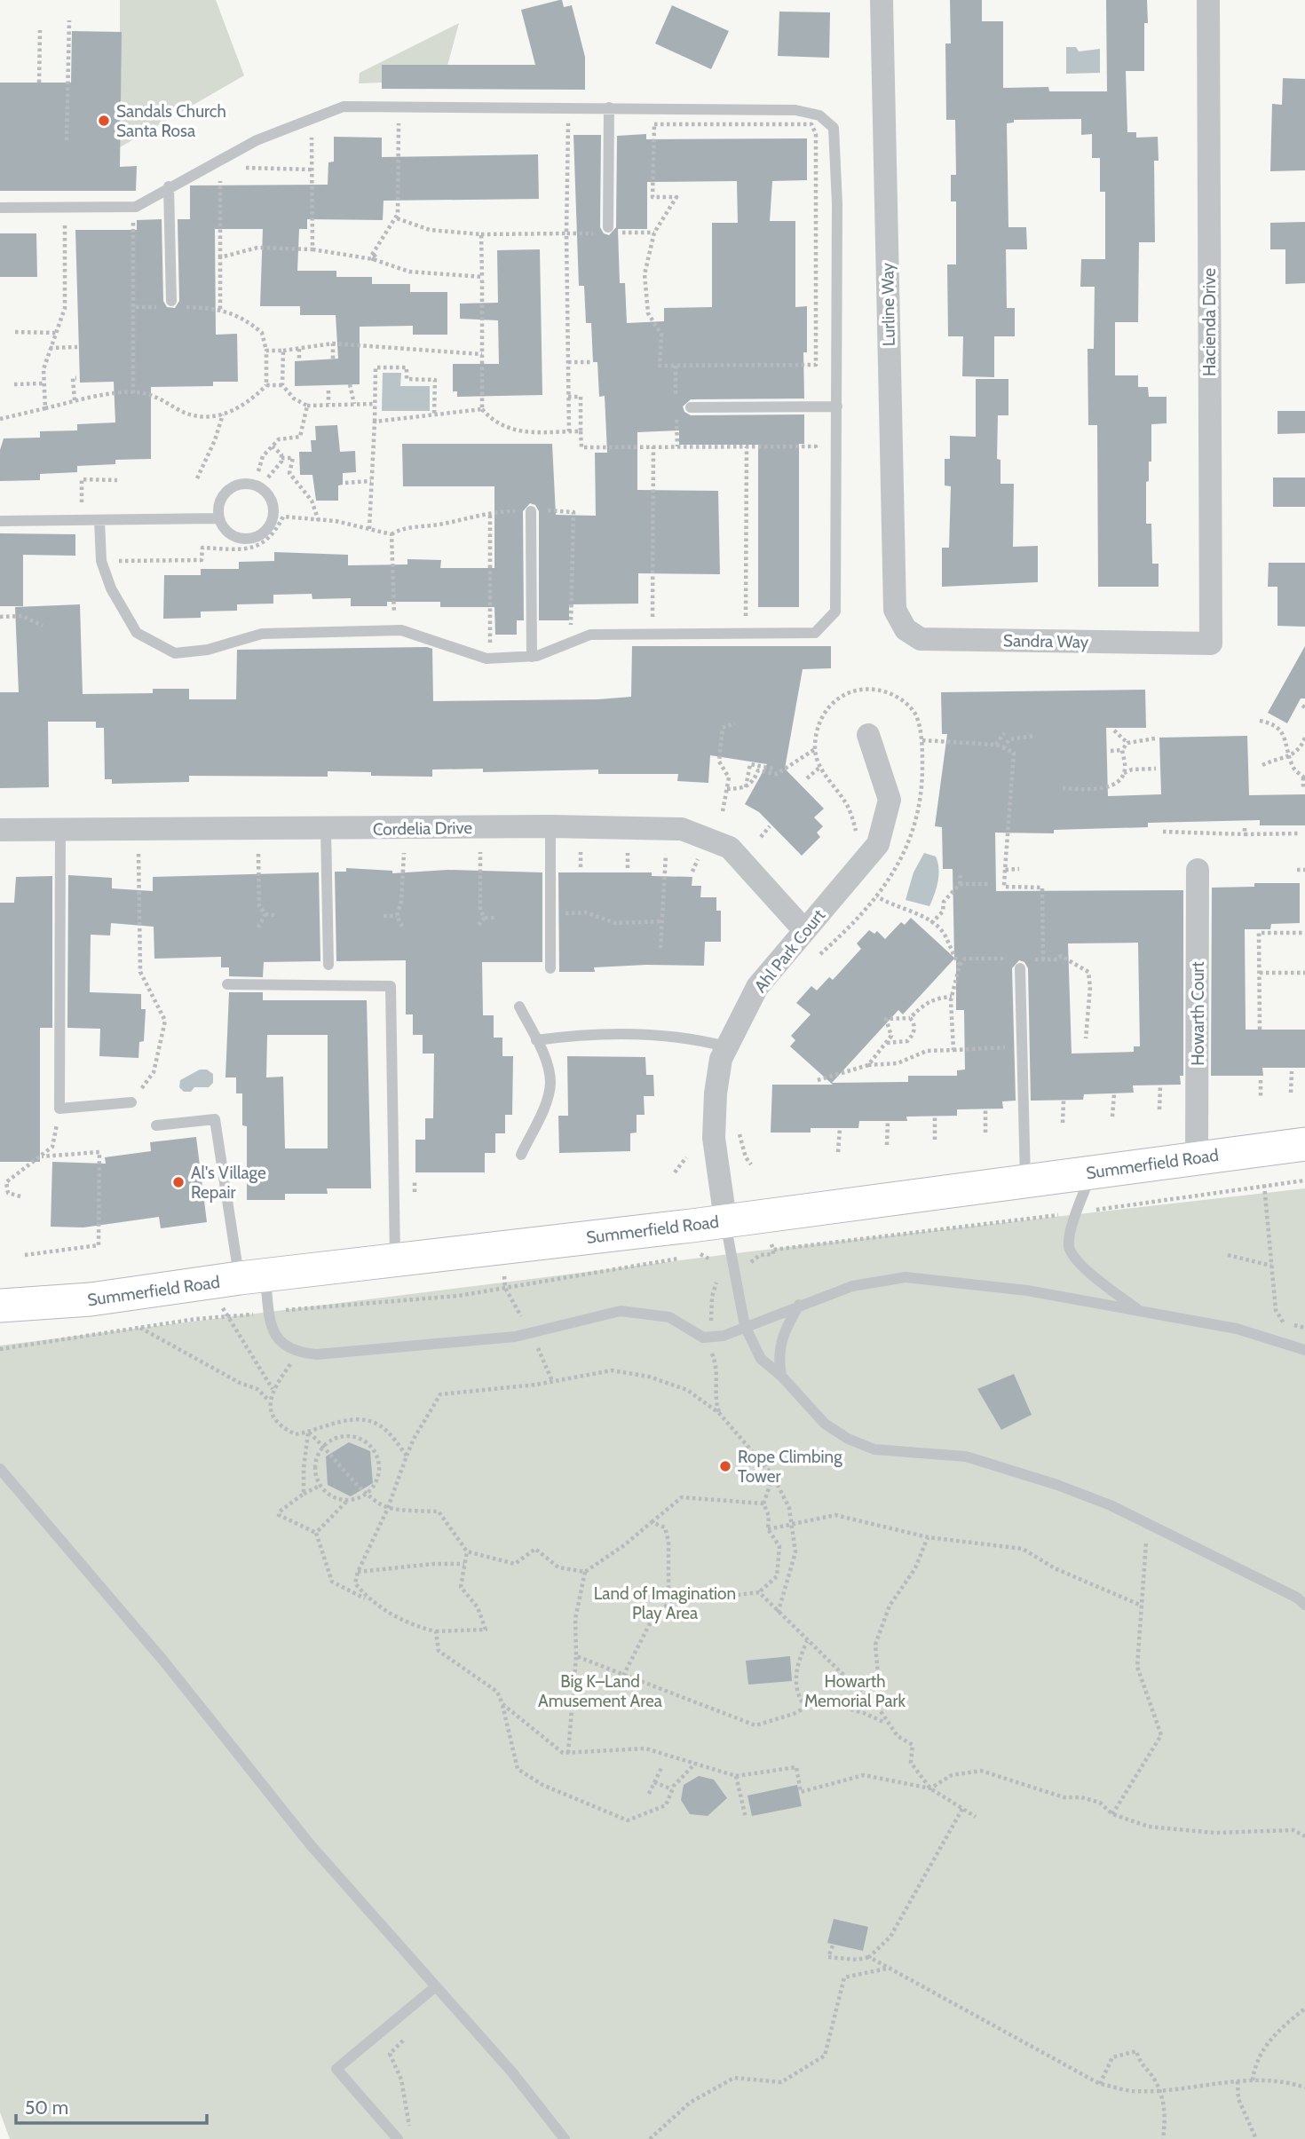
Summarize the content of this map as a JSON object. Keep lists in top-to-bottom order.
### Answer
{
  "streets": {
    "street": [
      "Lurline Way",
      "Hacienda Drive",
      "Sandra Way",
      "Cordelia Drive",
      "Ahl Park Court",
      "Howarth Court",
      "Summerfield Road"
    ]
  },
  "crossings": [
    ["Lurline Way", "Sandra Way"],
    ["Hacienda Drive", "Sandra Way"],
    ["Cordelia Drive", "Ahl Park Court"],
    ["Ahl Park Court", "Summerfield Road"],
    ["Howarth Court", "Summerfield Road"]
  ],
  "parks": ["Land of Imagination Play Area", "Big K–Land Amusement Area", "Howarth Memorial Park"],
  "places": ["Sandals Church Santa Rosa", "Al's Village Repair", "Rope Climbing Tower"],
  "scale_bar": "50 m"
}
